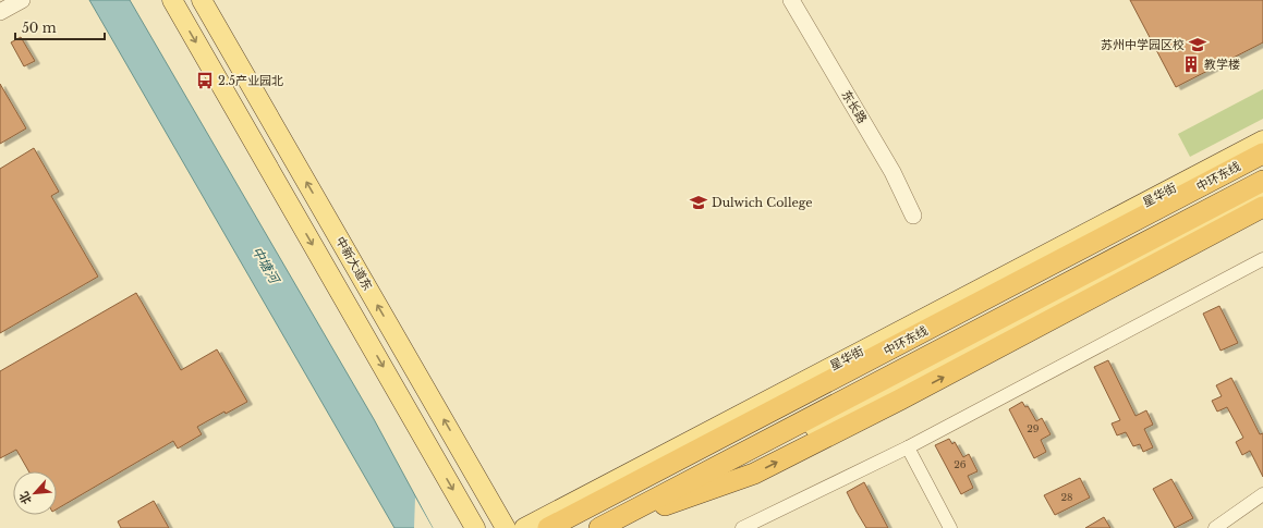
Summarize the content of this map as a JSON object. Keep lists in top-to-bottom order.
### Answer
{
  "streets": {
    "highway": ["中环东线"],
    "main road": ["星华街", "中新大道东"],
    "street": ["东长路"]
  },
  "water": ["中塘河"],
  "places": {
    "school or university": ["苏州中学园区校", "Dulwich College"],
    "building": ["教学楼"],
    "bus stop": ["2.5产业园北"]
  },
  "house_numbers": ["29", "26", "28"],
  "scale_bar": "50 m",
  "north": "bottom left"
}
